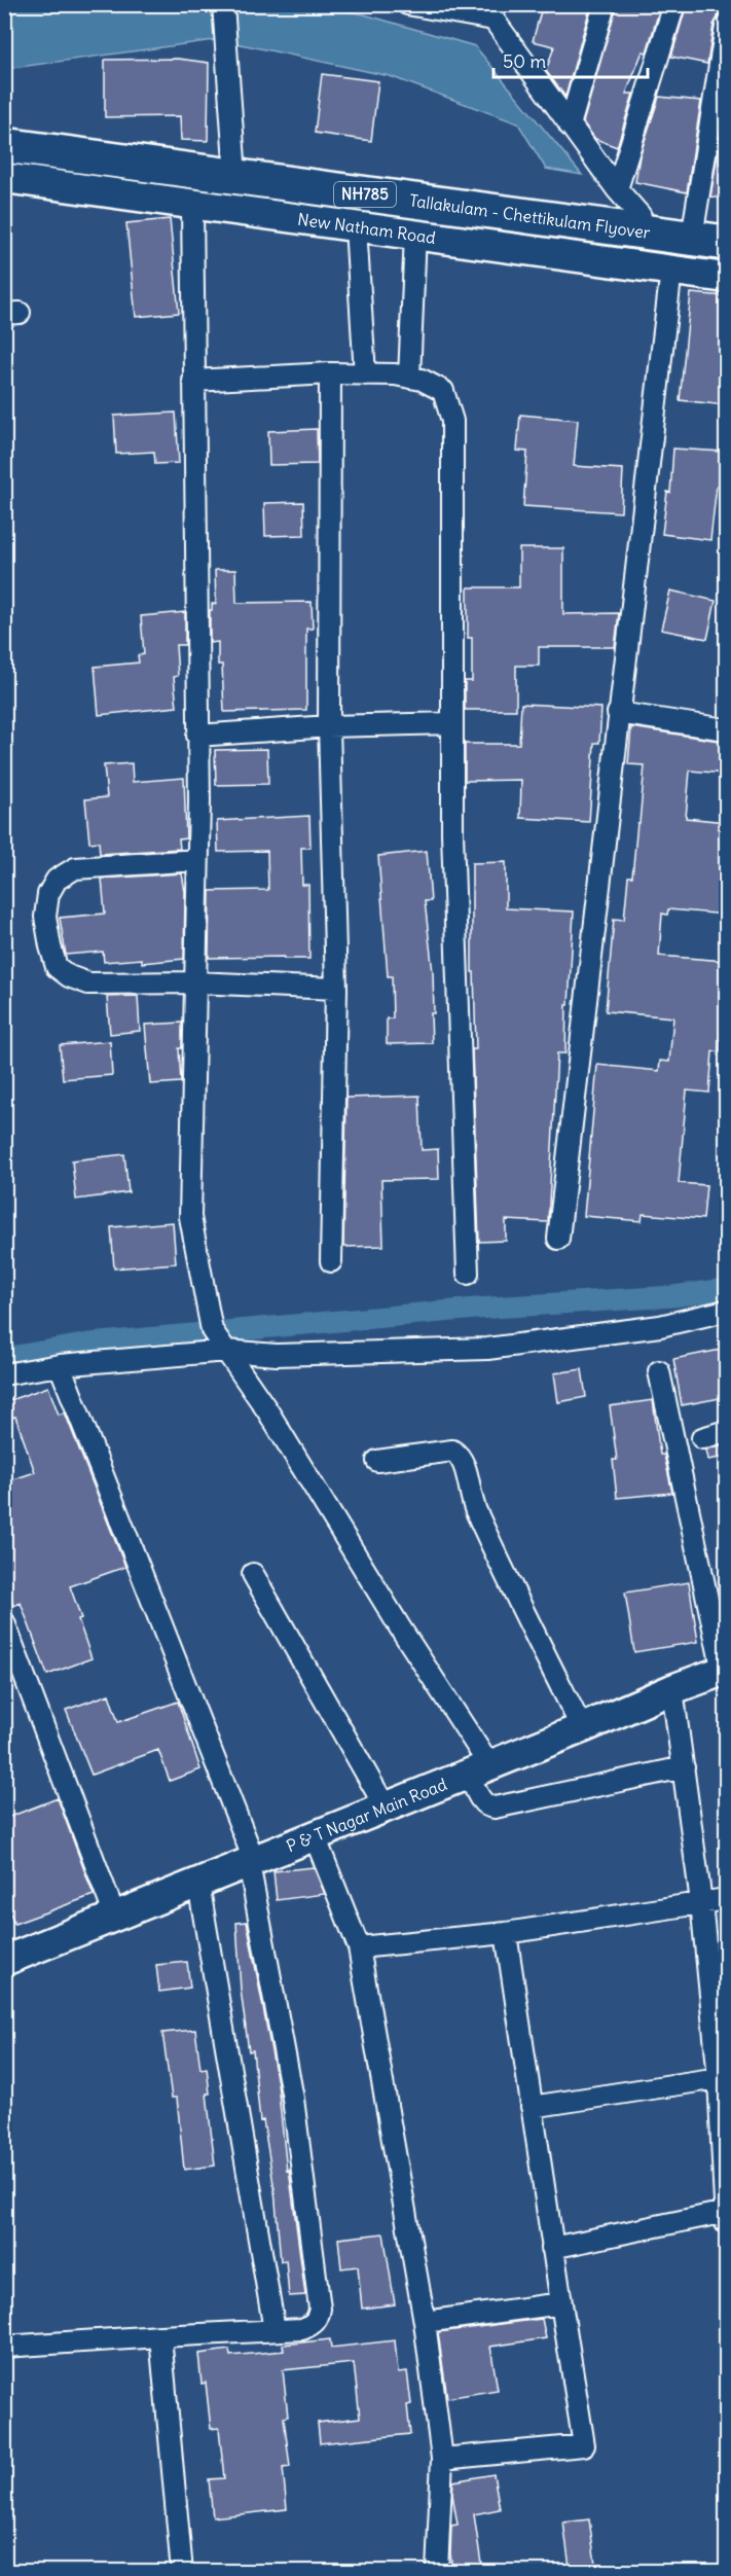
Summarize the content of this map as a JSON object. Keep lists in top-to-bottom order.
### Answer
{
  "streets": {
    "highway": ["NH785", "Tallakulam - Chettikulam Flyover"],
    "main road": ["New Natham Road", "P & T Nagar Main Road"]
  },
  "scale_bar": "50 m"
}
